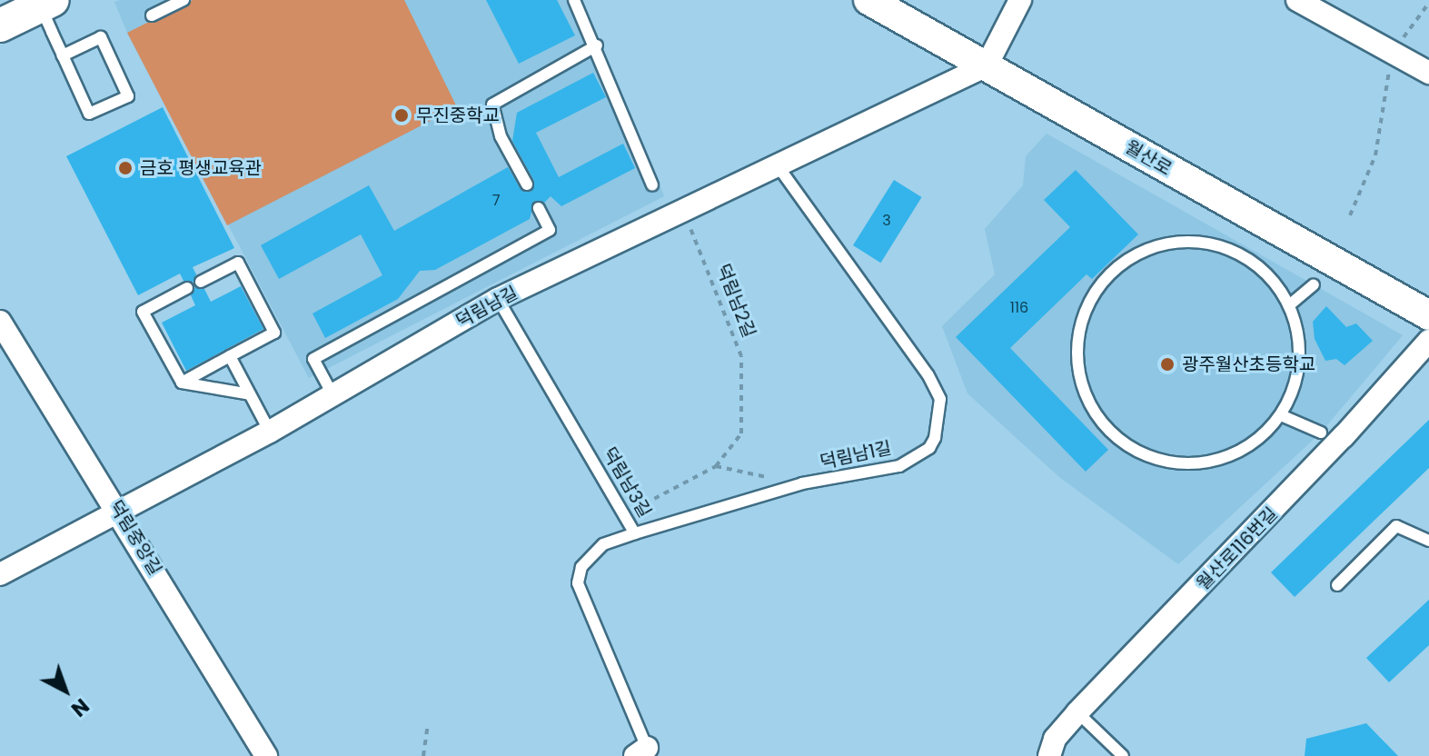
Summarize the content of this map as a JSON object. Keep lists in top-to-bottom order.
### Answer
{
  "streets": {
    "street": [
      "월산로",
      "덕림남길",
      "덕림중앙길",
      "월산로116번길"
    ],
    "lane": ["덕림남1길", "덕림남3길"],
    "path": ["덕림남2길"]
  },
  "crossings": [
    ["월산로", "덕림남길"],
    ["덕림남2길", "덕림남길"],
    ["덕림남2길", "덕림남3길"],
    ["덕림남길", "덕림남1길"],
    ["덕림남길", "덕림남3길"],
    ["덕림남길", "덕림중앙길"],
    ["덕림남1길", "덕림남3길"]
  ],
  "places": ["무진중학교", "금호 평생교육관", "광주월산초등학교"],
  "house_numbers": ["7", "3", "116"],
  "north": "bottom right"
}
